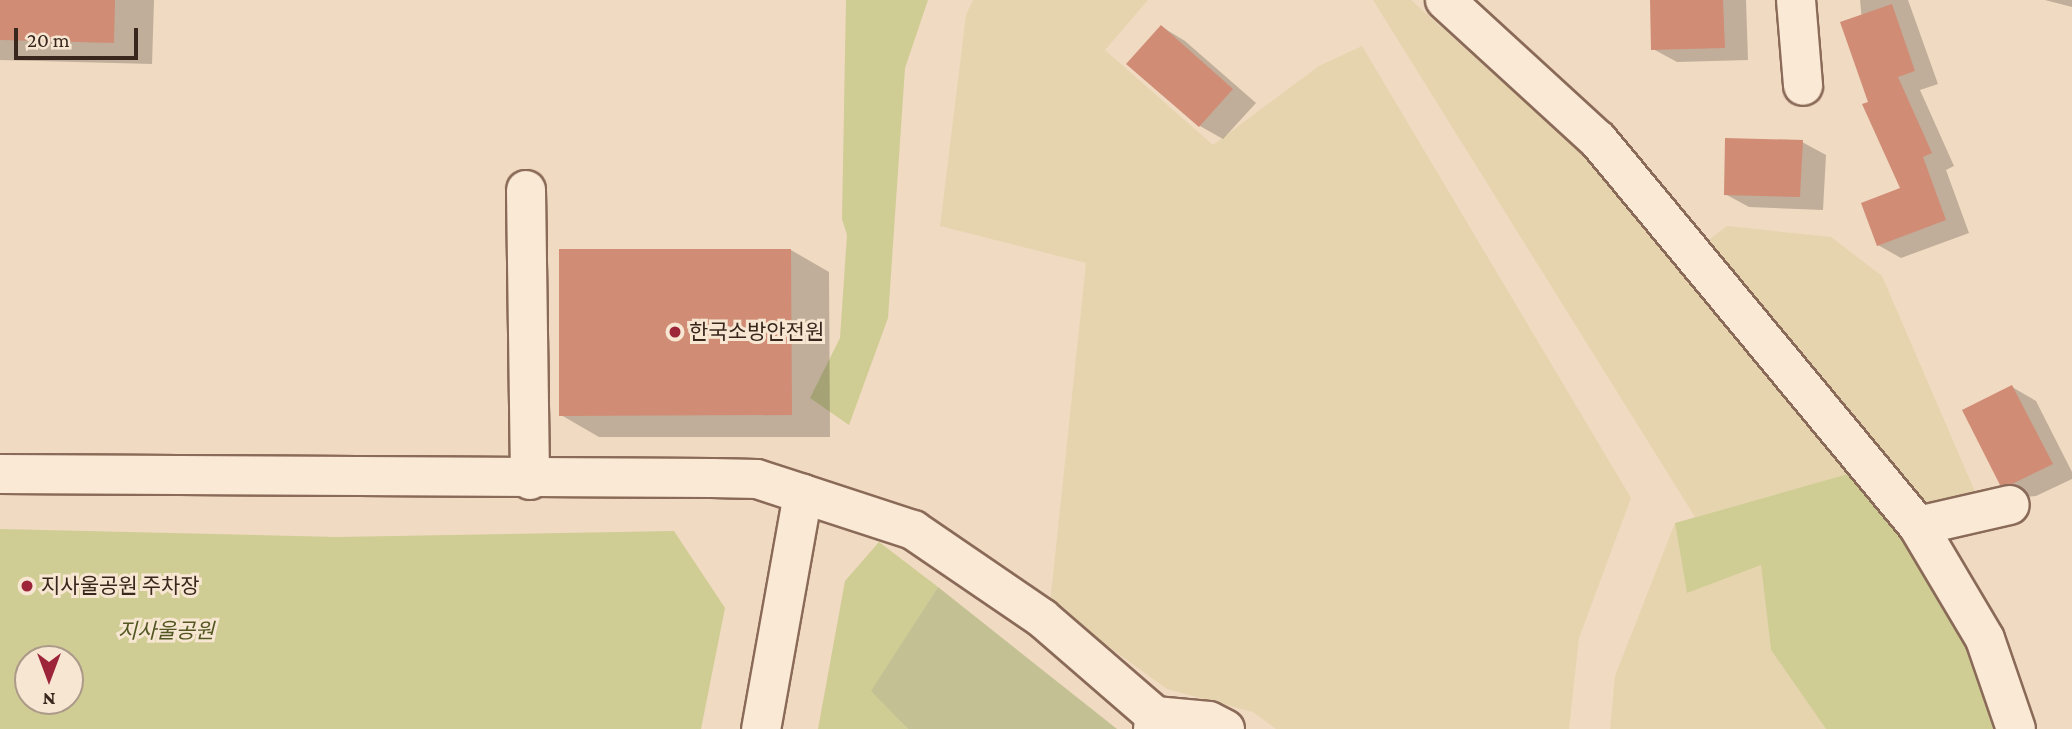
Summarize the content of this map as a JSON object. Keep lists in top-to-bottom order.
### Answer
{
  "parks": ["지사울공원"],
  "places": ["한국소방안전원", "지사울공원 주차장"],
  "scale_bar": "20 m",
  "north": "bottom"
}
